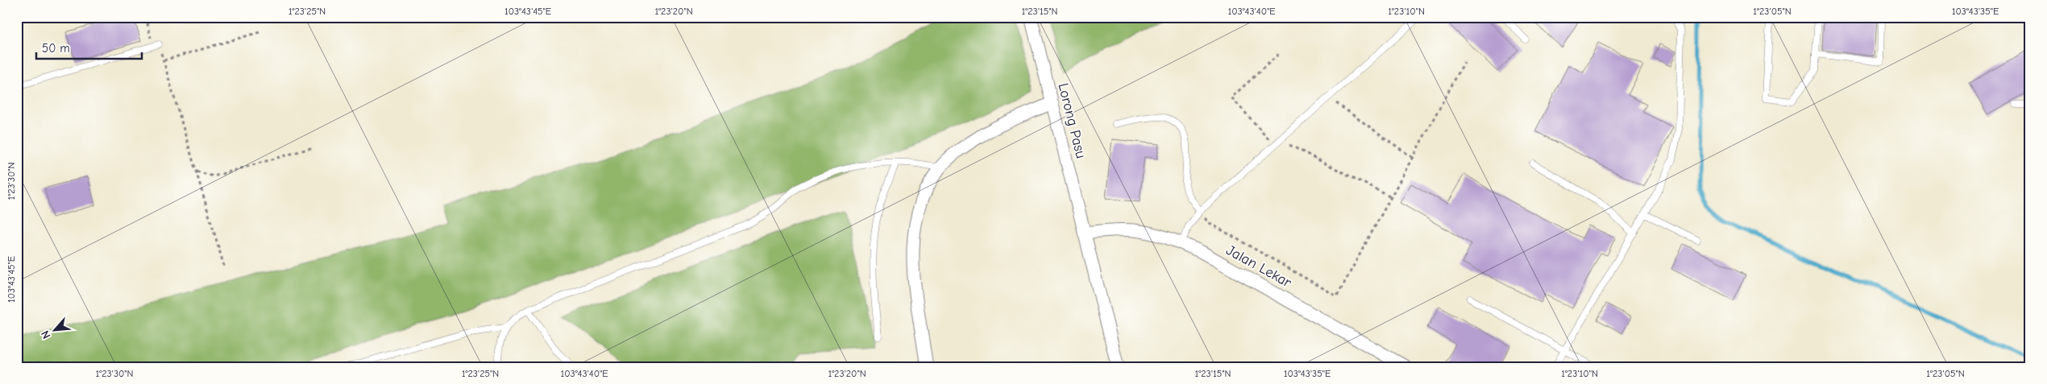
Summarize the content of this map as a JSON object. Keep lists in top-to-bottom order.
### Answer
{
  "streets": {
    "street": ["Lorong Pasu", "Jalan Lekar"]
  },
  "crossings": [
    ["Lorong Pasu", "Jalan Lekar"]
  ],
  "scale_bar": "50 m",
  "north": "bottom left",
  "coordinates": [
    "1°23'25\"N",
    "103°43'45\"E",
    "1°23'20\"N",
    "1°23'15\"N",
    "103°43'40\"E",
    "1°23'10\"N",
    "1°23'05\"N",
    "103°43'35\"E",
    "1°23'30\"N"
  ]
}
